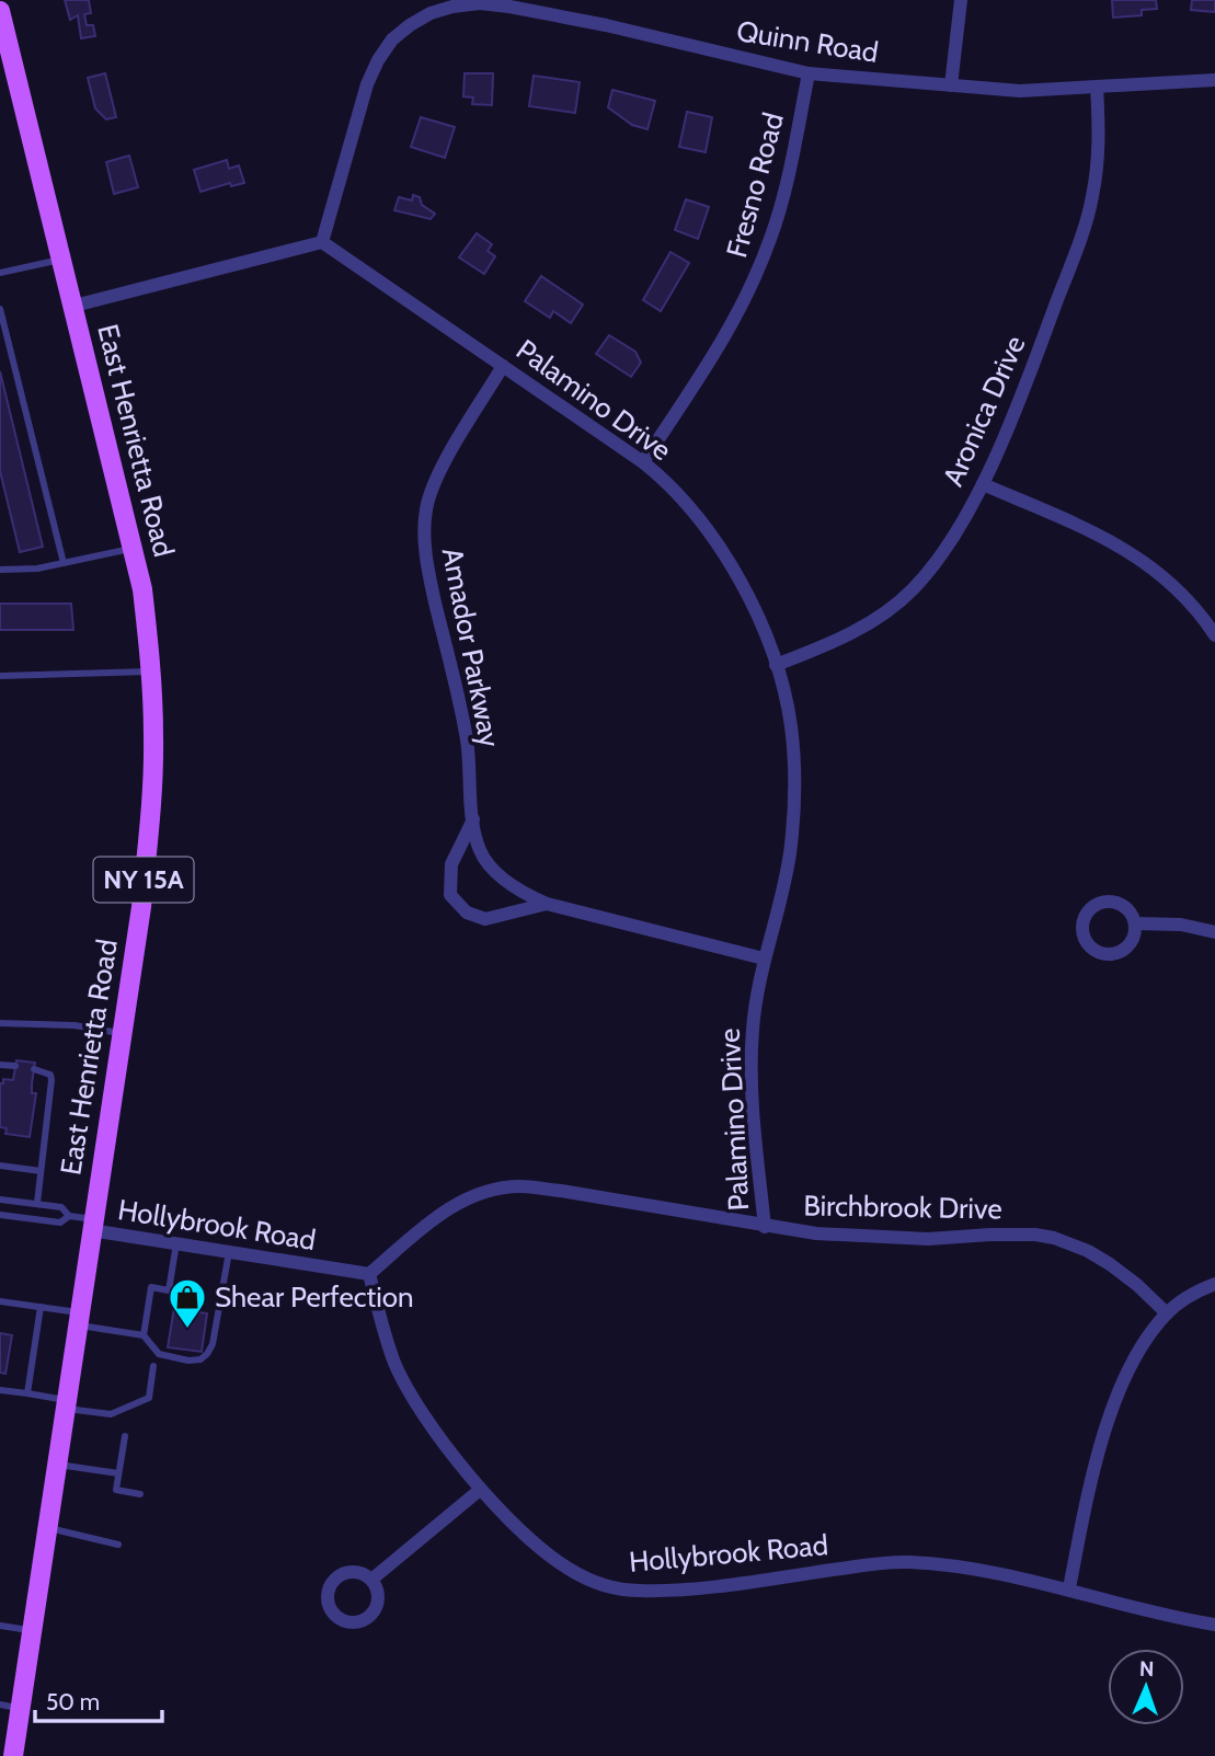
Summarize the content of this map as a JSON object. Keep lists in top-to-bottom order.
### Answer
{
  "streets": {
    "main road": ["East Henrietta Road", "NY 15A"],
    "street": [
      "Quinn Road",
      "Fresno Road",
      "Palamino Drive",
      "Aronica Drive",
      "Amador Parkway",
      "Birchbrook Drive",
      "Hollybrook Road"
    ]
  },
  "crossings": [
    ["Quinn Road", "Fresno Road"],
    ["Quinn Road", "Palamino Drive"],
    ["Quinn Road", "Aronica Drive"],
    ["Fresno Road", "Palamino Drive"],
    ["Palamino Drive", "Aronica Drive"],
    ["Palamino Drive", "Amador Parkway"],
    ["Palamino Drive", "Birchbrook Drive"],
    ["East Henrietta Road", "Hollybrook Road"],
    ["Birchbrook Drive", "Hollybrook Road"]
  ],
  "places": {
    "shop": ["Shear Perfection"]
  },
  "scale_bar": "50 m",
  "north": "top"
}
